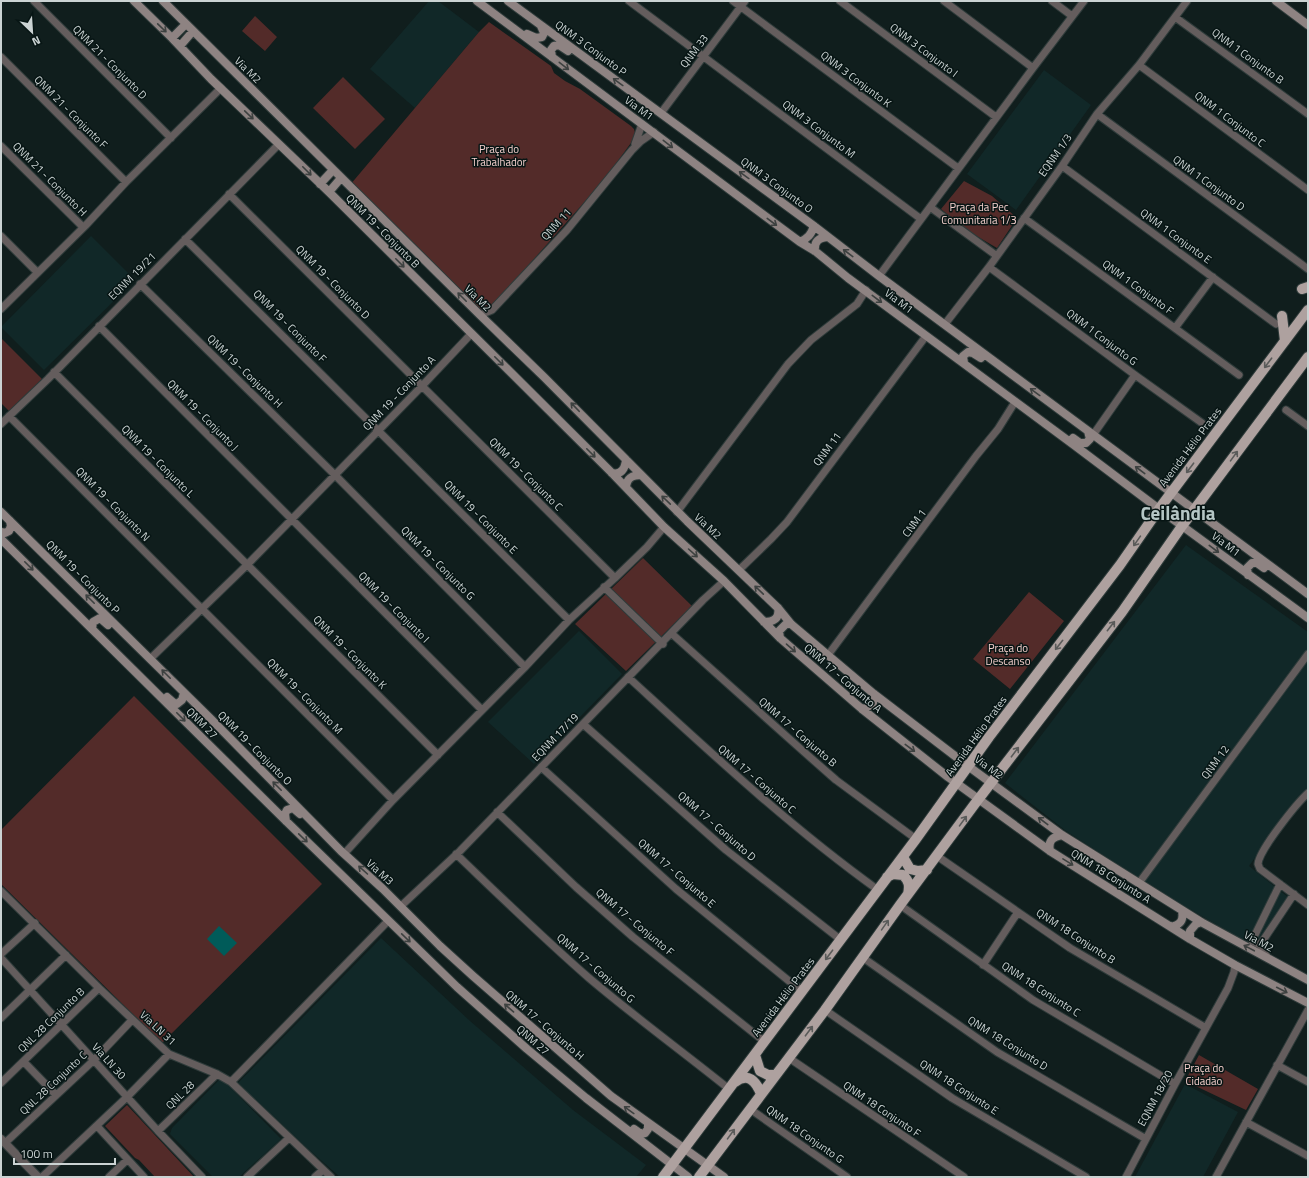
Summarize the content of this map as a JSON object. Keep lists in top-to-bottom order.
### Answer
{
  "streets": {
    "main road": [
      "QNM 3 Conjunto P",
      "Via M2",
      "Via M1",
      "QNM 3 Conjunto O",
      "QNM 19 - Conjunto B",
      "Avenida Hélio Prates",
      "QNM 19 - Conjunto P",
      "QNM 17 - Conjunto A",
      "QNM 27",
      "QNM 19 - Conjunto O",
      "Via M3",
      "QNM 18 Conjunto A",
      "QNM 17 - Conjunto H"
    ],
    "street": [
      "QNM 3 Conjunto I",
      "QNM 33",
      "QNM 1 Conjunto B",
      "QNM 21 - Conjunto D",
      "QNM 3 Conjunto K",
      "QNM 21 - Conjunto F",
      "QNM 1 Conjunto C",
      "QNM 3 Conjunto M",
      "EQNM 1/3",
      "QNM 21 - Conjunto H",
      "QNM 1 Conjunto D",
      "QNM 11",
      "QNM 1 Conjunto E",
      "EQNM 19/21",
      "QNM 19 - Conjunto D",
      "QNM 1 Conjunto F",
      "QNM 19 - Conjunto F",
      "QNM 1 Conjunto G",
      "QNM 19 - Conjunto H",
      "QNM 19 - Conjunto A",
      "QNM 19 - Conjunto J",
      "QNM 19 - Conjunto L",
      "QNM 19 - Conjunto C",
      "QNM 19 - Conjunto N",
      "QNM 19 - Conjunto E",
      "CNM 1",
      "QNM 19 - Conjunto G",
      "QNM 19 - Conjunto I",
      "QNM 19 - Conjunto K",
      "QNM 19 - Conjunto M",
      "QNM 17 - Conjunto B",
      "EQNM 17/19",
      "QNM 12",
      "QNM 17 - Conjunto C",
      "QNM 17 - Conjunto D",
      "QNM 17 - Conjunto E",
      "QNM 17 - Conjunto F",
      "QNM 18 Conjunto B",
      "QNM 17 - Conjunto G",
      "QNM 18 Conjunto C",
      "QNL 28 Conjunto B",
      "Via LN 31",
      "QNM 18 Conjunto D",
      "Via LN 30",
      "QNL 28 Conjunto C",
      "QNM 18 Conjunto E",
      "QNL 28",
      "EQNM 18/20",
      "QNM 18 Conjunto F",
      "QNM 18 Conjunto G"
    ]
  },
  "crossings": [
    ["QNM 3 Conjunto P", "QNM 33"],
    ["QNM 3 Conjunto P", "QNM 3 Conjunto O"],
    ["QNM 33", "QNM 3 Conjunto K"],
    ["QNM 33", "QNM 3 Conjunto M"],
    ["QNM 33", "QNM 3 Conjunto O"],
    ["QNM 1 Conjunto B", "EQNM 1/3"],
    ["Via M2", "QNM 11"],
    ["Via M2", "Avenida Hélio Prates"],
    ["Via M2", "CNM 1"],
    ["Via M2", "QNM 12"],
    ["Via M1", "EQNM 1/3"],
    ["Via M1", "QNM 3 Conjunto O"],
    ["Via M1", "QNM 11"],
    ["Via M1", "Avenida Hélio Prates"],
    ["Via M1", "CNM 1"],
    ["QNM 1 Conjunto C", "EQNM 1/3"],
    ["EQNM 1/3", "QNM 1 Conjunto D"],
    ["EQNM 1/3", "QNM 1 Conjunto E"],
    ["EQNM 1/3", "QNM 1 Conjunto F"],
    ["EQNM 1/3", "QNM 1 Conjunto G"],
    ["QNM 19 - Conjunto B", "EQNM 19/21"],
    ["QNM 19 - Conjunto B", "QNM 19 - Conjunto A"],
    ["EQNM 19/21", "QNM 19 - Conjunto D"],
    ["EQNM 19/21", "QNM 19 - Conjunto F"],
    ["EQNM 19/21", "QNM 19 - Conjunto H"],
    ["EQNM 19/21", "QNM 19 - Conjunto J"],
    ["EQNM 19/21", "QNM 19 - Conjunto L"],
    ["EQNM 19/21", "QNM 19 - Conjunto N"],
    ["QNM 19 - Conjunto D", "QNM 19 - Conjunto A"],
    ["QNM 19 - Conjunto D", "QNM 19 - Conjunto C"],
    ["QNM 19 - Conjunto F", "QNM 19 - Conjunto A"],
    ["QNM 19 - Conjunto F", "QNM 19 - Conjunto E"],
    ["QNM 19 - Conjunto H", "QNM 19 - Conjunto A"],
    ["QNM 19 - Conjunto H", "QNM 19 - Conjunto G"],
    ["QNM 19 - Conjunto A", "QNM 19 - Conjunto J"],
    ["QNM 19 - Conjunto A", "QNM 19 - Conjunto L"],
    ["QNM 19 - Conjunto A", "QNM 19 - Conjunto C"],
    ["QNM 19 - Conjunto A", "QNM 19 - Conjunto N"],
    ["QNM 19 - Conjunto A", "QNM 19 - Conjunto E"],
    ["QNM 19 - Conjunto A", "QNM 19 - Conjunto G"],
    ["QNM 19 - Conjunto A", "QNM 19 - Conjunto P"],
    ["QNM 19 - Conjunto A", "QNM 19 - Conjunto I"],
    ["QNM 19 - Conjunto A", "QNM 19 - Conjunto K"],
    ["QNM 19 - Conjunto A", "QNM 19 - Conjunto M"],
    ["QNM 19 - Conjunto A", "QNM 19 - Conjunto O"],
    ["QNM 19 - Conjunto J", "QNM 19 - Conjunto I"],
    ["Avenida Hélio Prates", "QNM 17 - Conjunto A"],
    ["Avenida Hélio Prates", "QNM 27"],
    ["Avenida Hélio Prates", "QNM 17 - Conjunto B"],
    ["Avenida Hélio Prates", "QNM 17 - Conjunto C"],
    ["Avenida Hélio Prates", "QNM 17 - Conjunto D"],
    ["Avenida Hélio Prates", "QNM 17 - Conjunto E"],
    ["Avenida Hélio Prates", "QNM 17 - Conjunto F"],
    ["Avenida Hélio Prates", "QNM 17 - Conjunto G"],
    ["Avenida Hélio Prates", "QNM 17 - Conjunto H"],
    ["QNM 19 - Conjunto L", "QNM 19 - Conjunto K"],
    ["QNM 19 - Conjunto N", "QNM 19 - Conjunto M"],
    ["QNM 19 - Conjunto P", "QNM 19 - Conjunto O"],
    ["QNM 17 - Conjunto A", "EQNM 17/19"],
    ["QNM 17 - Conjunto B", "EQNM 17/19"],
    ["EQNM 17/19", "QNM 17 - Conjunto C"],
    ["EQNM 17/19", "QNM 17 - Conjunto D"],
    ["EQNM 17/19", "Via M3"],
    ["EQNM 17/19", "QNM 17 - Conjunto E"],
    ["EQNM 17/19", "QNM 17 - Conjunto F"],
    ["EQNM 17/19", "QNM 17 - Conjunto G"],
    ["EQNM 17/19", "QNM 17 - Conjunto H"],
    ["QNM 19 - Conjunto O", "Via M3"],
    ["Via M3", "QNM 17 - Conjunto H"],
    ["QNM 18 Conjunto A", "EQNM 18/20"],
    ["QNM 18 Conjunto B", "EQNM 18/20"],
    ["QNM 18 Conjunto C", "EQNM 18/20"],
    ["QNL 28 Conjunto B", "Via LN 31"],
    ["QNL 28 Conjunto B", "Via LN 30"],
    ["Via LN 31", "QNL 28 Conjunto C"],
    ["Via LN 31", "QNL 28"],
    ["QNM 18 Conjunto D", "EQNM 18/20"],
    ["Via LN 30", "QNL 28 Conjunto C"],
    ["Via LN 30", "QNL 28"]
  ],
  "one_way": [
    "QNM 3 Conjunto P",
    "QNM 3 Conjunto O",
    "QNM 19 - Conjunto B",
    "QNM 19 - Conjunto P",
    "QNM 17 - Conjunto A",
    "QNM 27",
    "QNM 19 - Conjunto O",
    "Via M3",
    "QNM 18 Conjunto A",
    "QNM 17 - Conjunto H"
  ],
  "districts": ["Ceilândia"],
  "parks": [
    "Praça do Trabalhador",
    "Praça da Pec Comunitaria 1/3",
    "Praça do Descanso",
    "Praça do Cidadão"
  ],
  "scale_bar": "100 m",
  "north": "bottom right"
}
